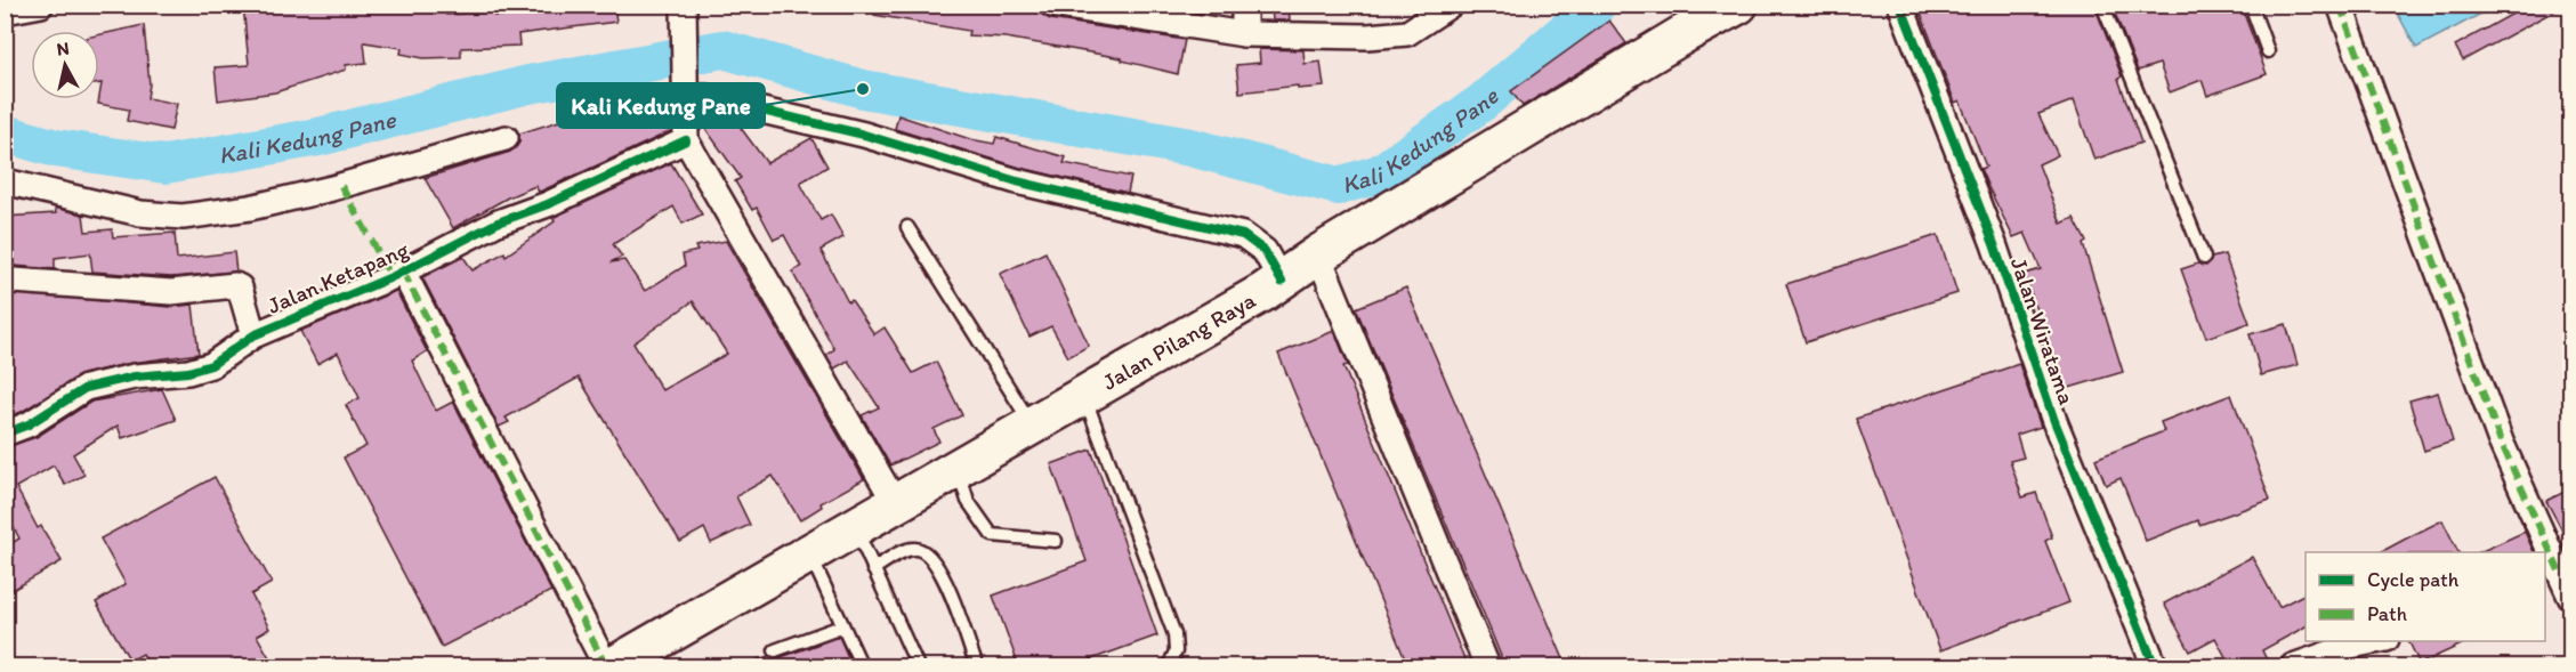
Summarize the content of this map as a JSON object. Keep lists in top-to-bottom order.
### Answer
{
  "streets": {
    "highway": ["Jalan Pilang Raya"],
    "street": ["Jalan Ketapang", "Jalan Wiratama"]
  },
  "water": ["Kali Kedung Pane"],
  "places": ["Kali Kedung Pane"],
  "legend": ["Cycle path", "Path"],
  "north": "top"
}
